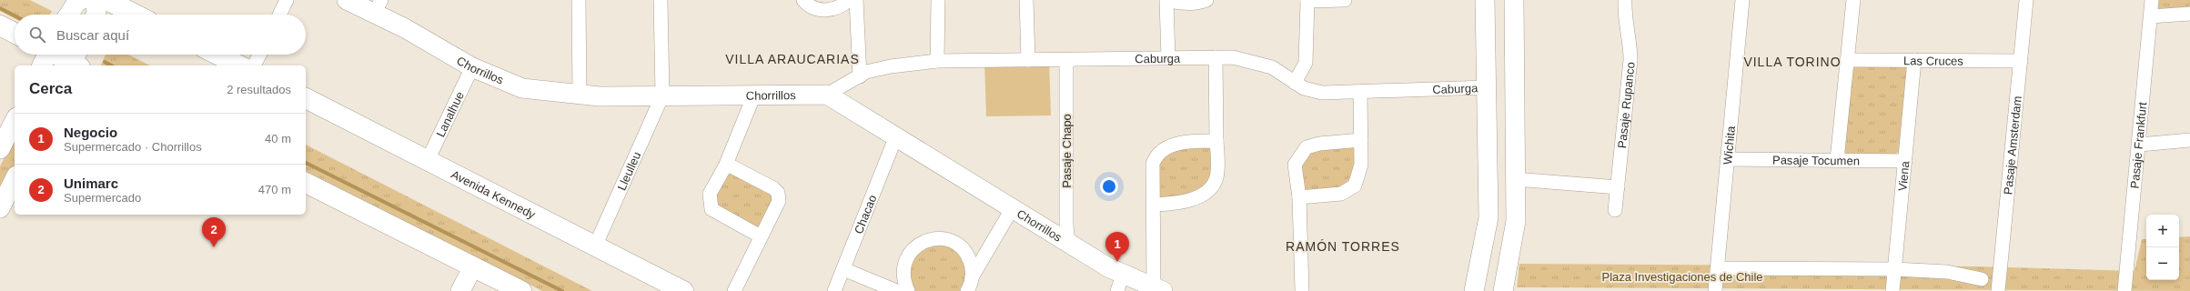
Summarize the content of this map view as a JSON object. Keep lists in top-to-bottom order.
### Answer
{
  "streets": {
    "main road": ["Avenida Kennedy"],
    "street": [
      "Caburga",
      "Las Cruces",
      "Chorrillos",
      "Pasaje Rupanco",
      "Lanalhue",
      "Wichita",
      "Pasaje Amsterdam",
      "Pasaje Frankfurt",
      "Pasaje Chapo",
      "Pasaje Tocumen",
      "Lleulleu",
      "Viena",
      "Chacao"
    ]
  },
  "crossings": [
    ["Caburga", "Chorrillos"],
    ["Caburga", "Pasaje Chapo"],
    ["Las Cruces", "Pasaje Amsterdam"],
    ["Las Cruces", "Viena"],
    ["Chorrillos", "Lanalhue"],
    ["Chorrillos", "Pasaje Chapo"],
    ["Chorrillos", "Lleulleu"],
    ["Chorrillos", "Chacao"],
    ["Lanalhue", "Avenida Kennedy"],
    ["Wichita", "Pasaje Tocumen"],
    ["Pasaje Tocumen", "Viena"],
    ["Lleulleu", "Avenida Kennedy"]
  ],
  "districts": ["VILLA ARAUCARIAS", "VILLA TORINO", "RAMÓN TORRES"],
  "parks": ["Plaza Investigaciones de Chile"],
  "page": {
    "search": "Buscar aquí",
    "heading": ["Cerca", "2 resultados"],
    "list": [
      {
        "mark": "1",
        "name": "Negocio",
        "note": "Supermercado · Chorrillos",
        "value": "40 m"
      },
      {
        "mark": "2",
        "name": "Unimarc",
        "note": "Supermercado",
        "value": "470 m"
      }
    ],
    "map_buttons": ["+", "−"],
    "pins": ["2", "1"]
  }
}
